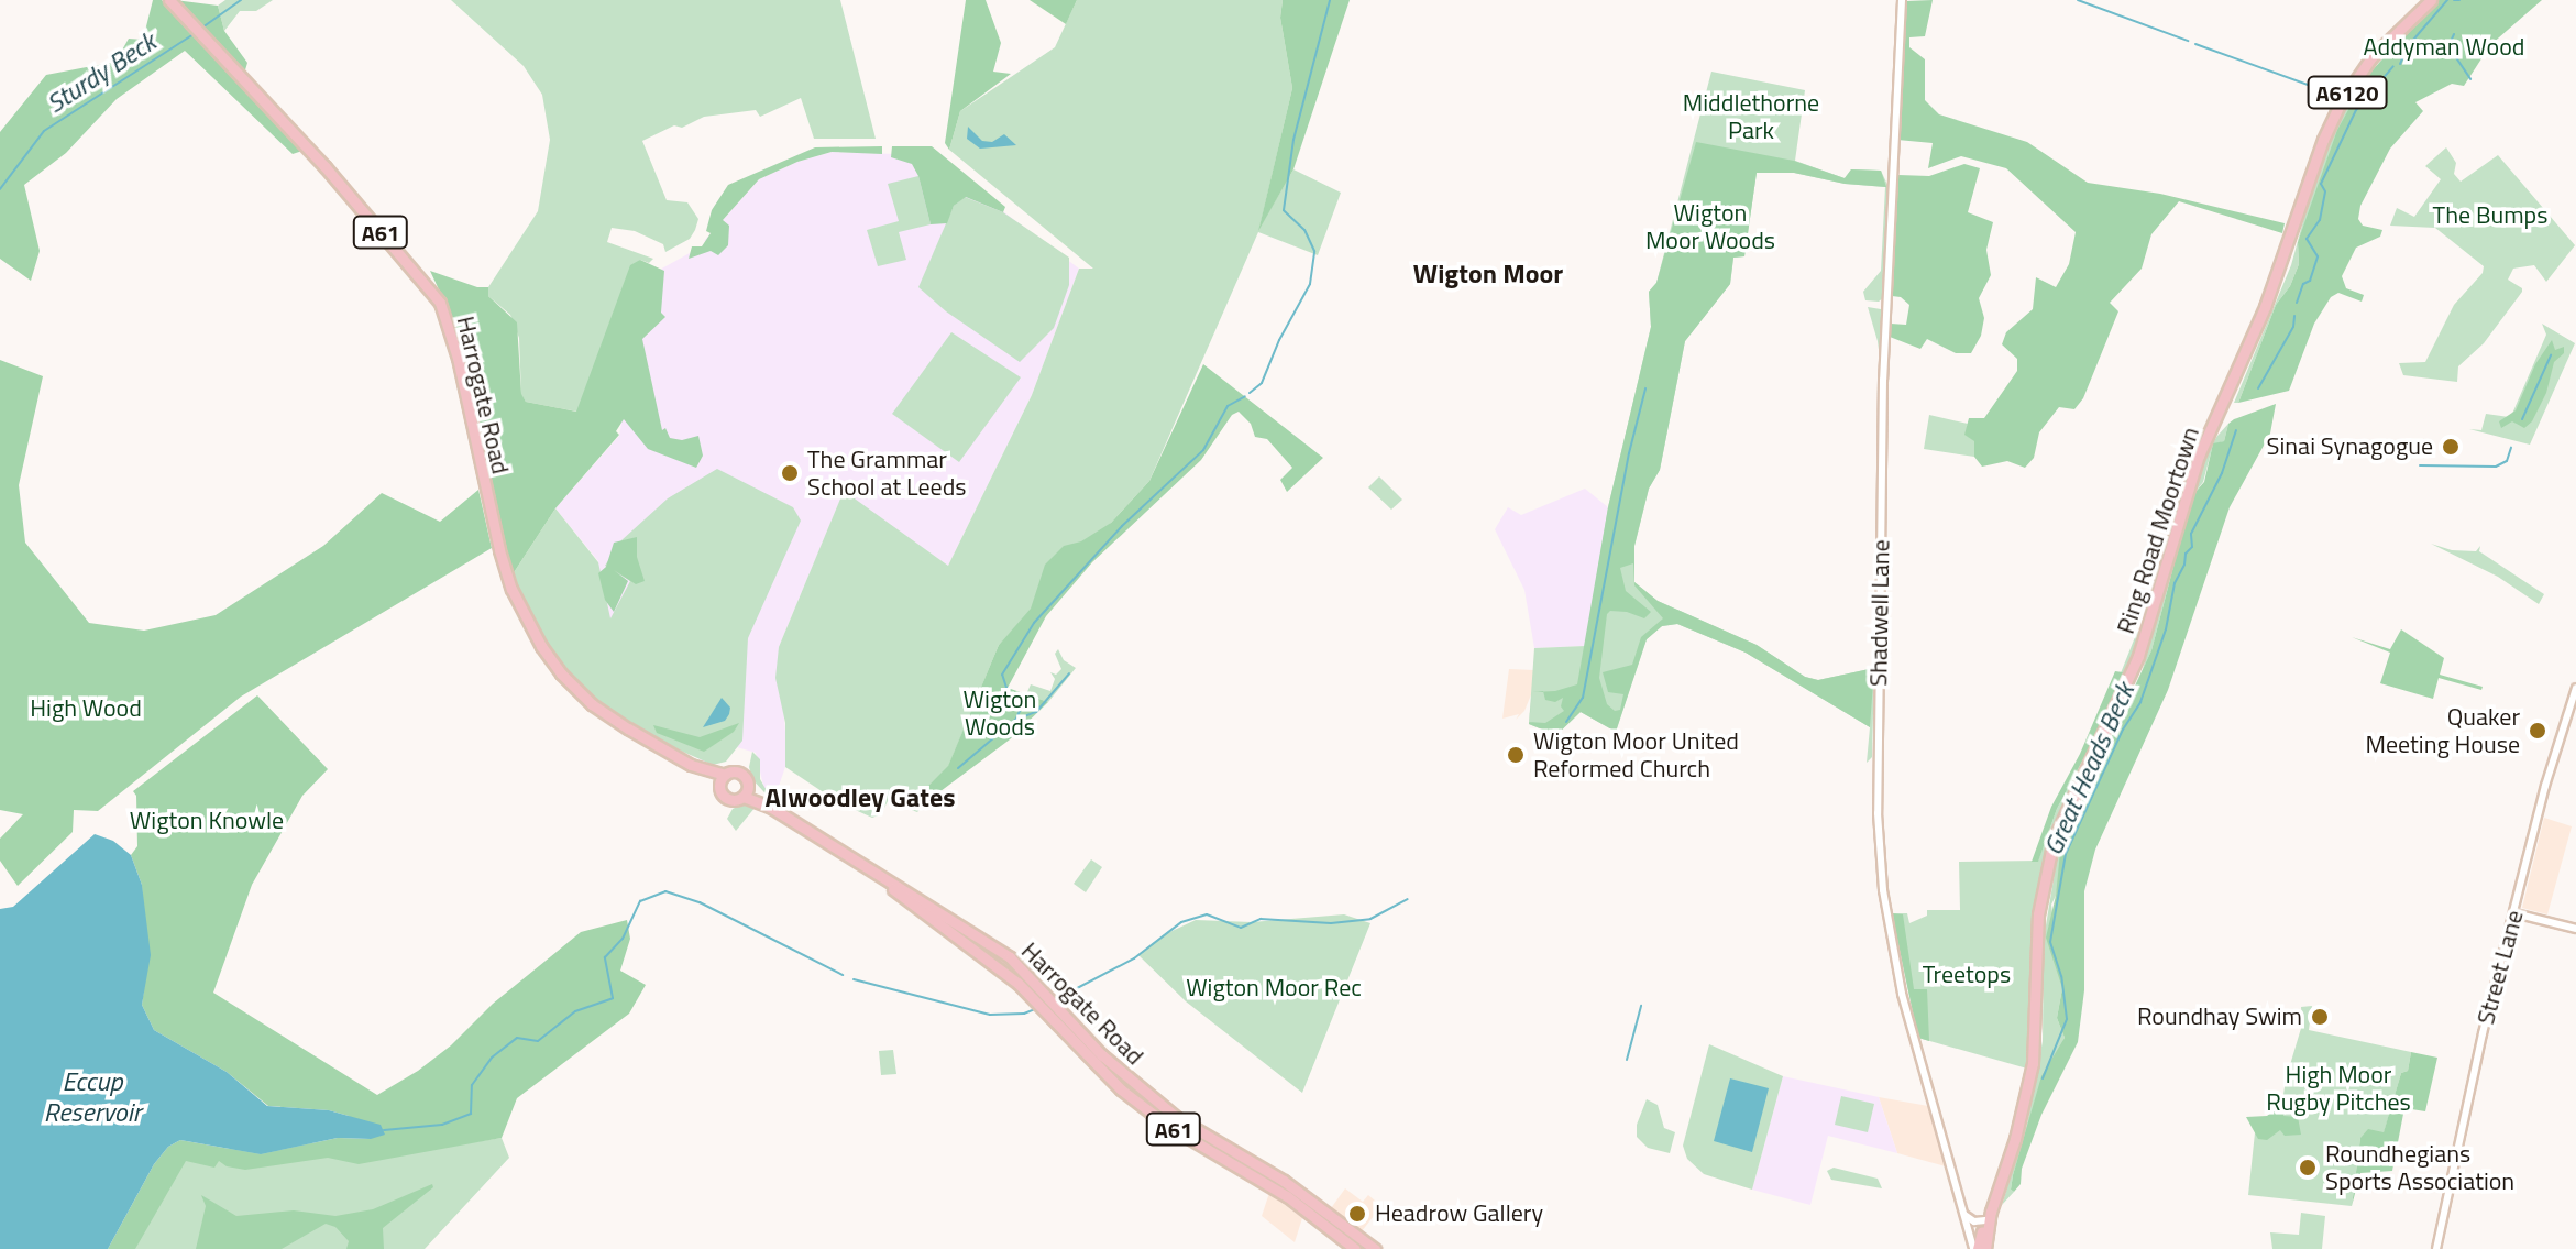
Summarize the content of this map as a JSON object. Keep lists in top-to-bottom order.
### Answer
{
  "streets": {
    "highway": [
      "A6120",
      "A61",
      "Harrogate Road",
      "Ring Road Moortown"
    ],
    "street": ["Shadwell Lane", "Street Lane"]
  },
  "crossings": [
    ["A61", "Harrogate Road"],
    ["Ring Road Moortown", "Shadwell Lane"]
  ],
  "districts": ["Wigton Moor", "Alwoodley Gates"],
  "water": ["Sturdy Beck", "Great Heads Beck", "Eccup Reservoir"],
  "parks": [
    "Addyman Wood",
    "Middlethorne Park",
    "Wigton Moor Woods",
    "The Bumps",
    "Wigton Woods",
    "High Wood",
    "Wigton Knowle",
    "Treetops",
    "Wigton Moor Rec",
    "High Moor Rugby Pitches"
  ],
  "places": [
    "Sinai Synagogue",
    "The Grammar School at Leeds",
    "Quaker Meeting House",
    "Wigton Moor United Reformed Church",
    "Roundhay Swim",
    "Roundhegians Sports Association",
    "Headrow Gallery"
  ]
}
